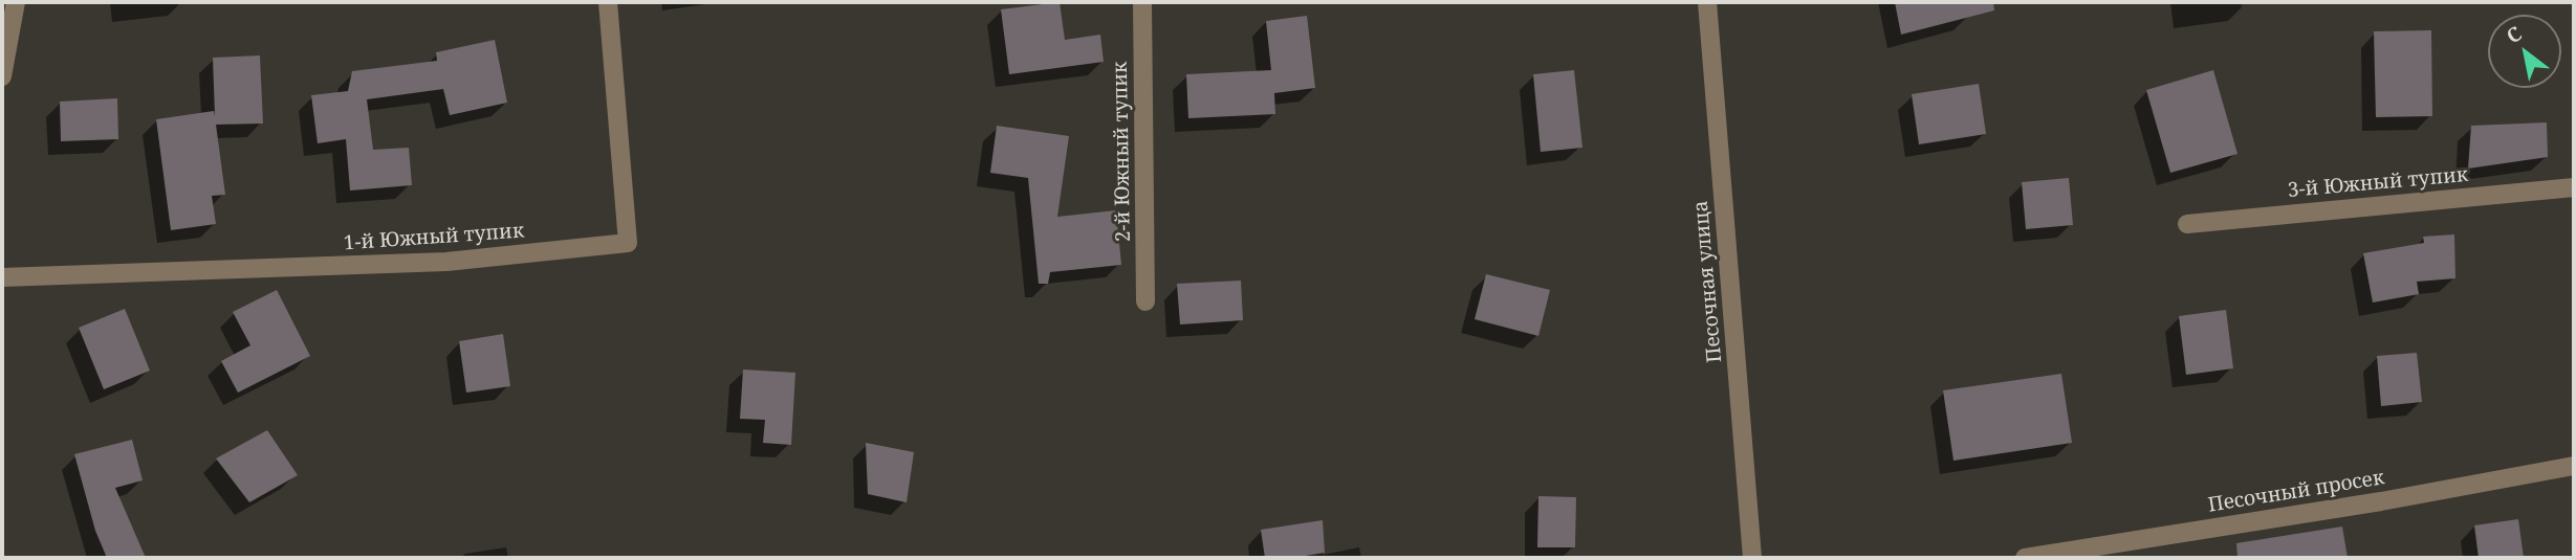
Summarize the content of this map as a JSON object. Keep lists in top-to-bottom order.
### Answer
{
  "streets": {
    "street": [
      "2-й Южный тупик",
      "3-й Южный тупик",
      "1-й Южный тупик",
      "Песочная улица",
      "Песочный просек"
    ]
  },
  "north": "top left"
}
